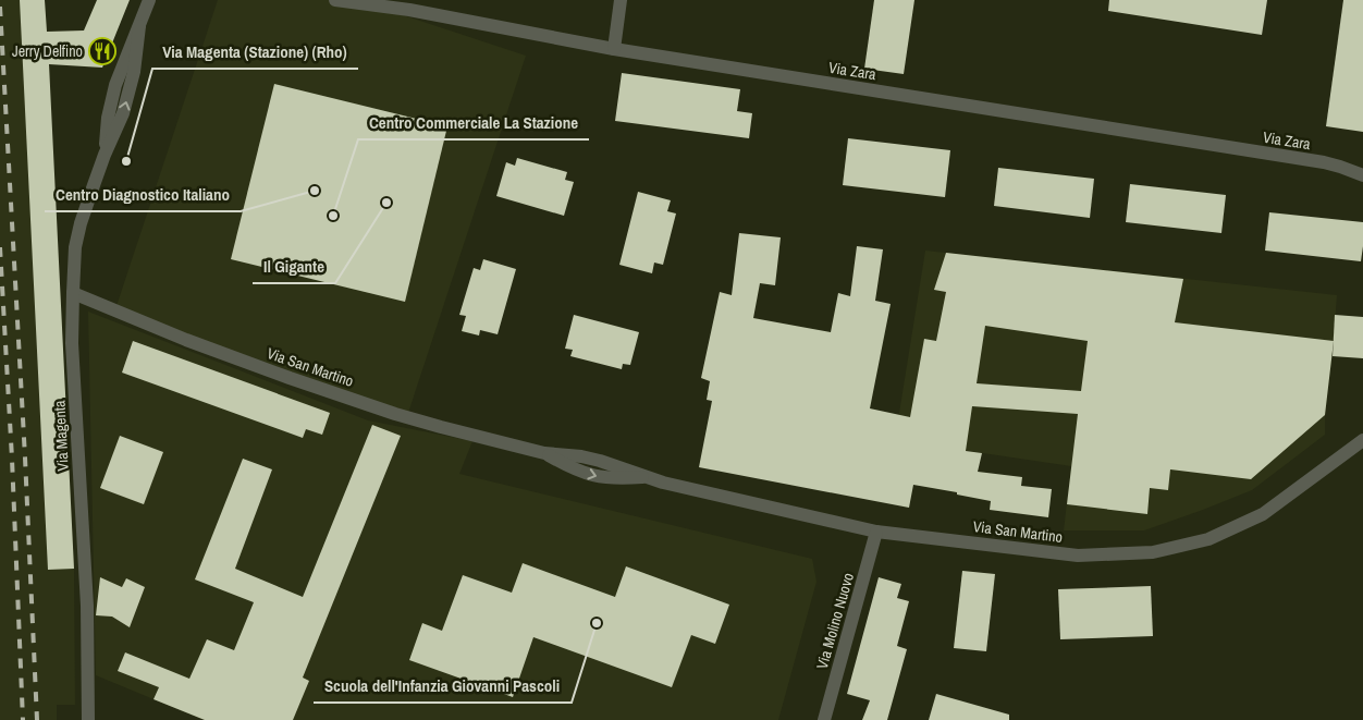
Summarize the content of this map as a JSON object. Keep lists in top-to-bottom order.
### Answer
{
  "streets": {
    "street": [
      "Via Zara",
      "Via San Martino",
      "Via Magenta",
      "Via Molino Nuovo"
    ]
  },
  "crossings": [
    ["Via San Martino", "Via Magenta"],
    ["Via San Martino", "Via Molino Nuovo"]
  ],
  "places": {
    "restaurant": ["Jerry Delfino"],
    "other": [
      "Via Magenta (Stazione) (Rho)",
      "Centro Diagnostico Italiano",
      "Il Gigante",
      "Centro Commerciale La Stazione",
      "Scuola dell'Infanzia Giovanni Pascoli"
    ]
  }
}
